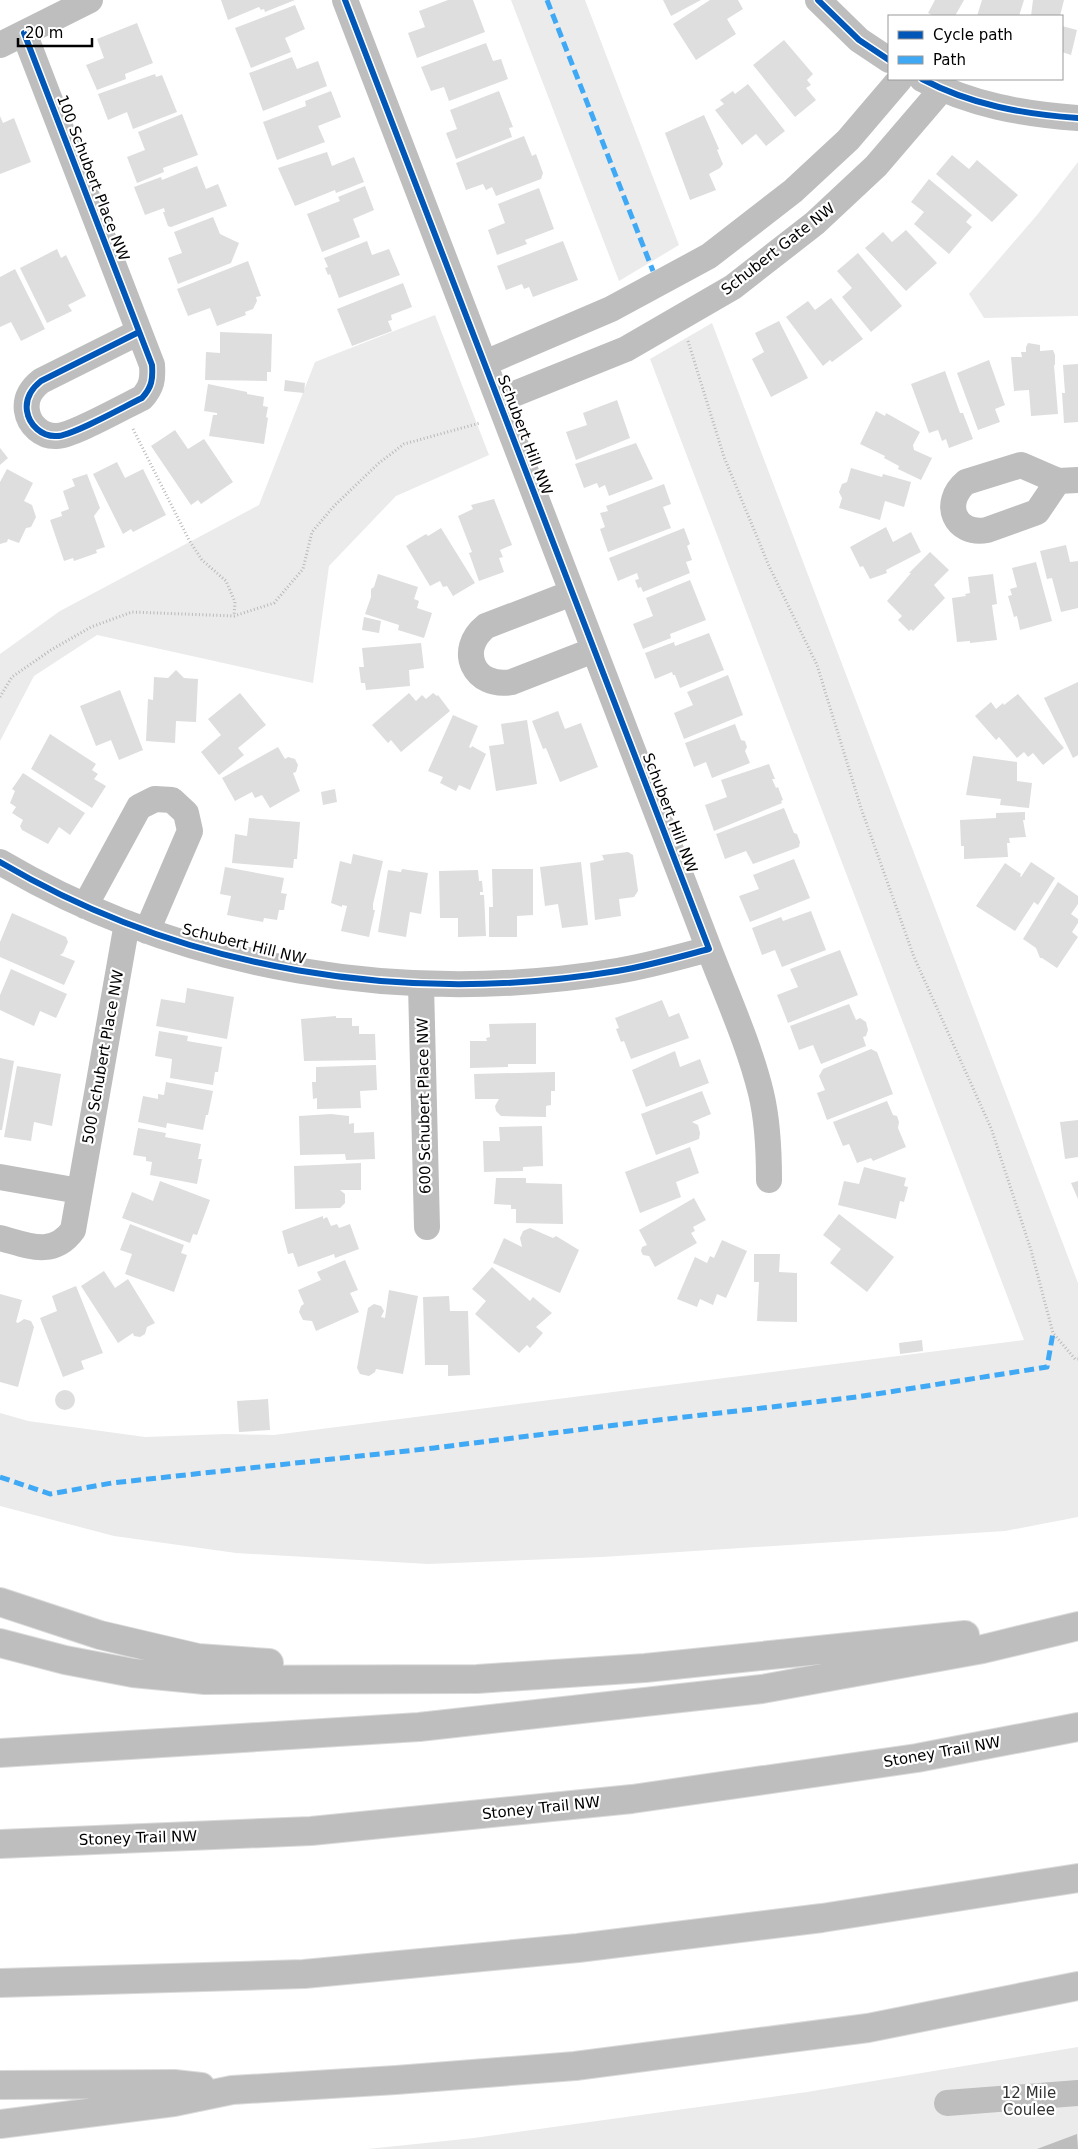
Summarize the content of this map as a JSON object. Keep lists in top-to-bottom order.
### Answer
{
  "streets": {
    "highway": ["Stoney Trail NW"],
    "street": [
      "100 Schubert Place NW",
      "Schubert Gate NW",
      "Schubert Hill NW",
      "500 Schubert Place NW",
      "600 Schubert Place NW"
    ]
  },
  "crossings": [
    ["Schubert Gate NW", "Schubert Hill NW"],
    ["Schubert Hill NW", "500 Schubert Place NW"],
    ["Schubert Hill NW", "600 Schubert Place NW"]
  ],
  "parks": ["12 Mile Coulee"],
  "legend": ["Cycle path", "Path"],
  "scale_bar": "20 m"
}
